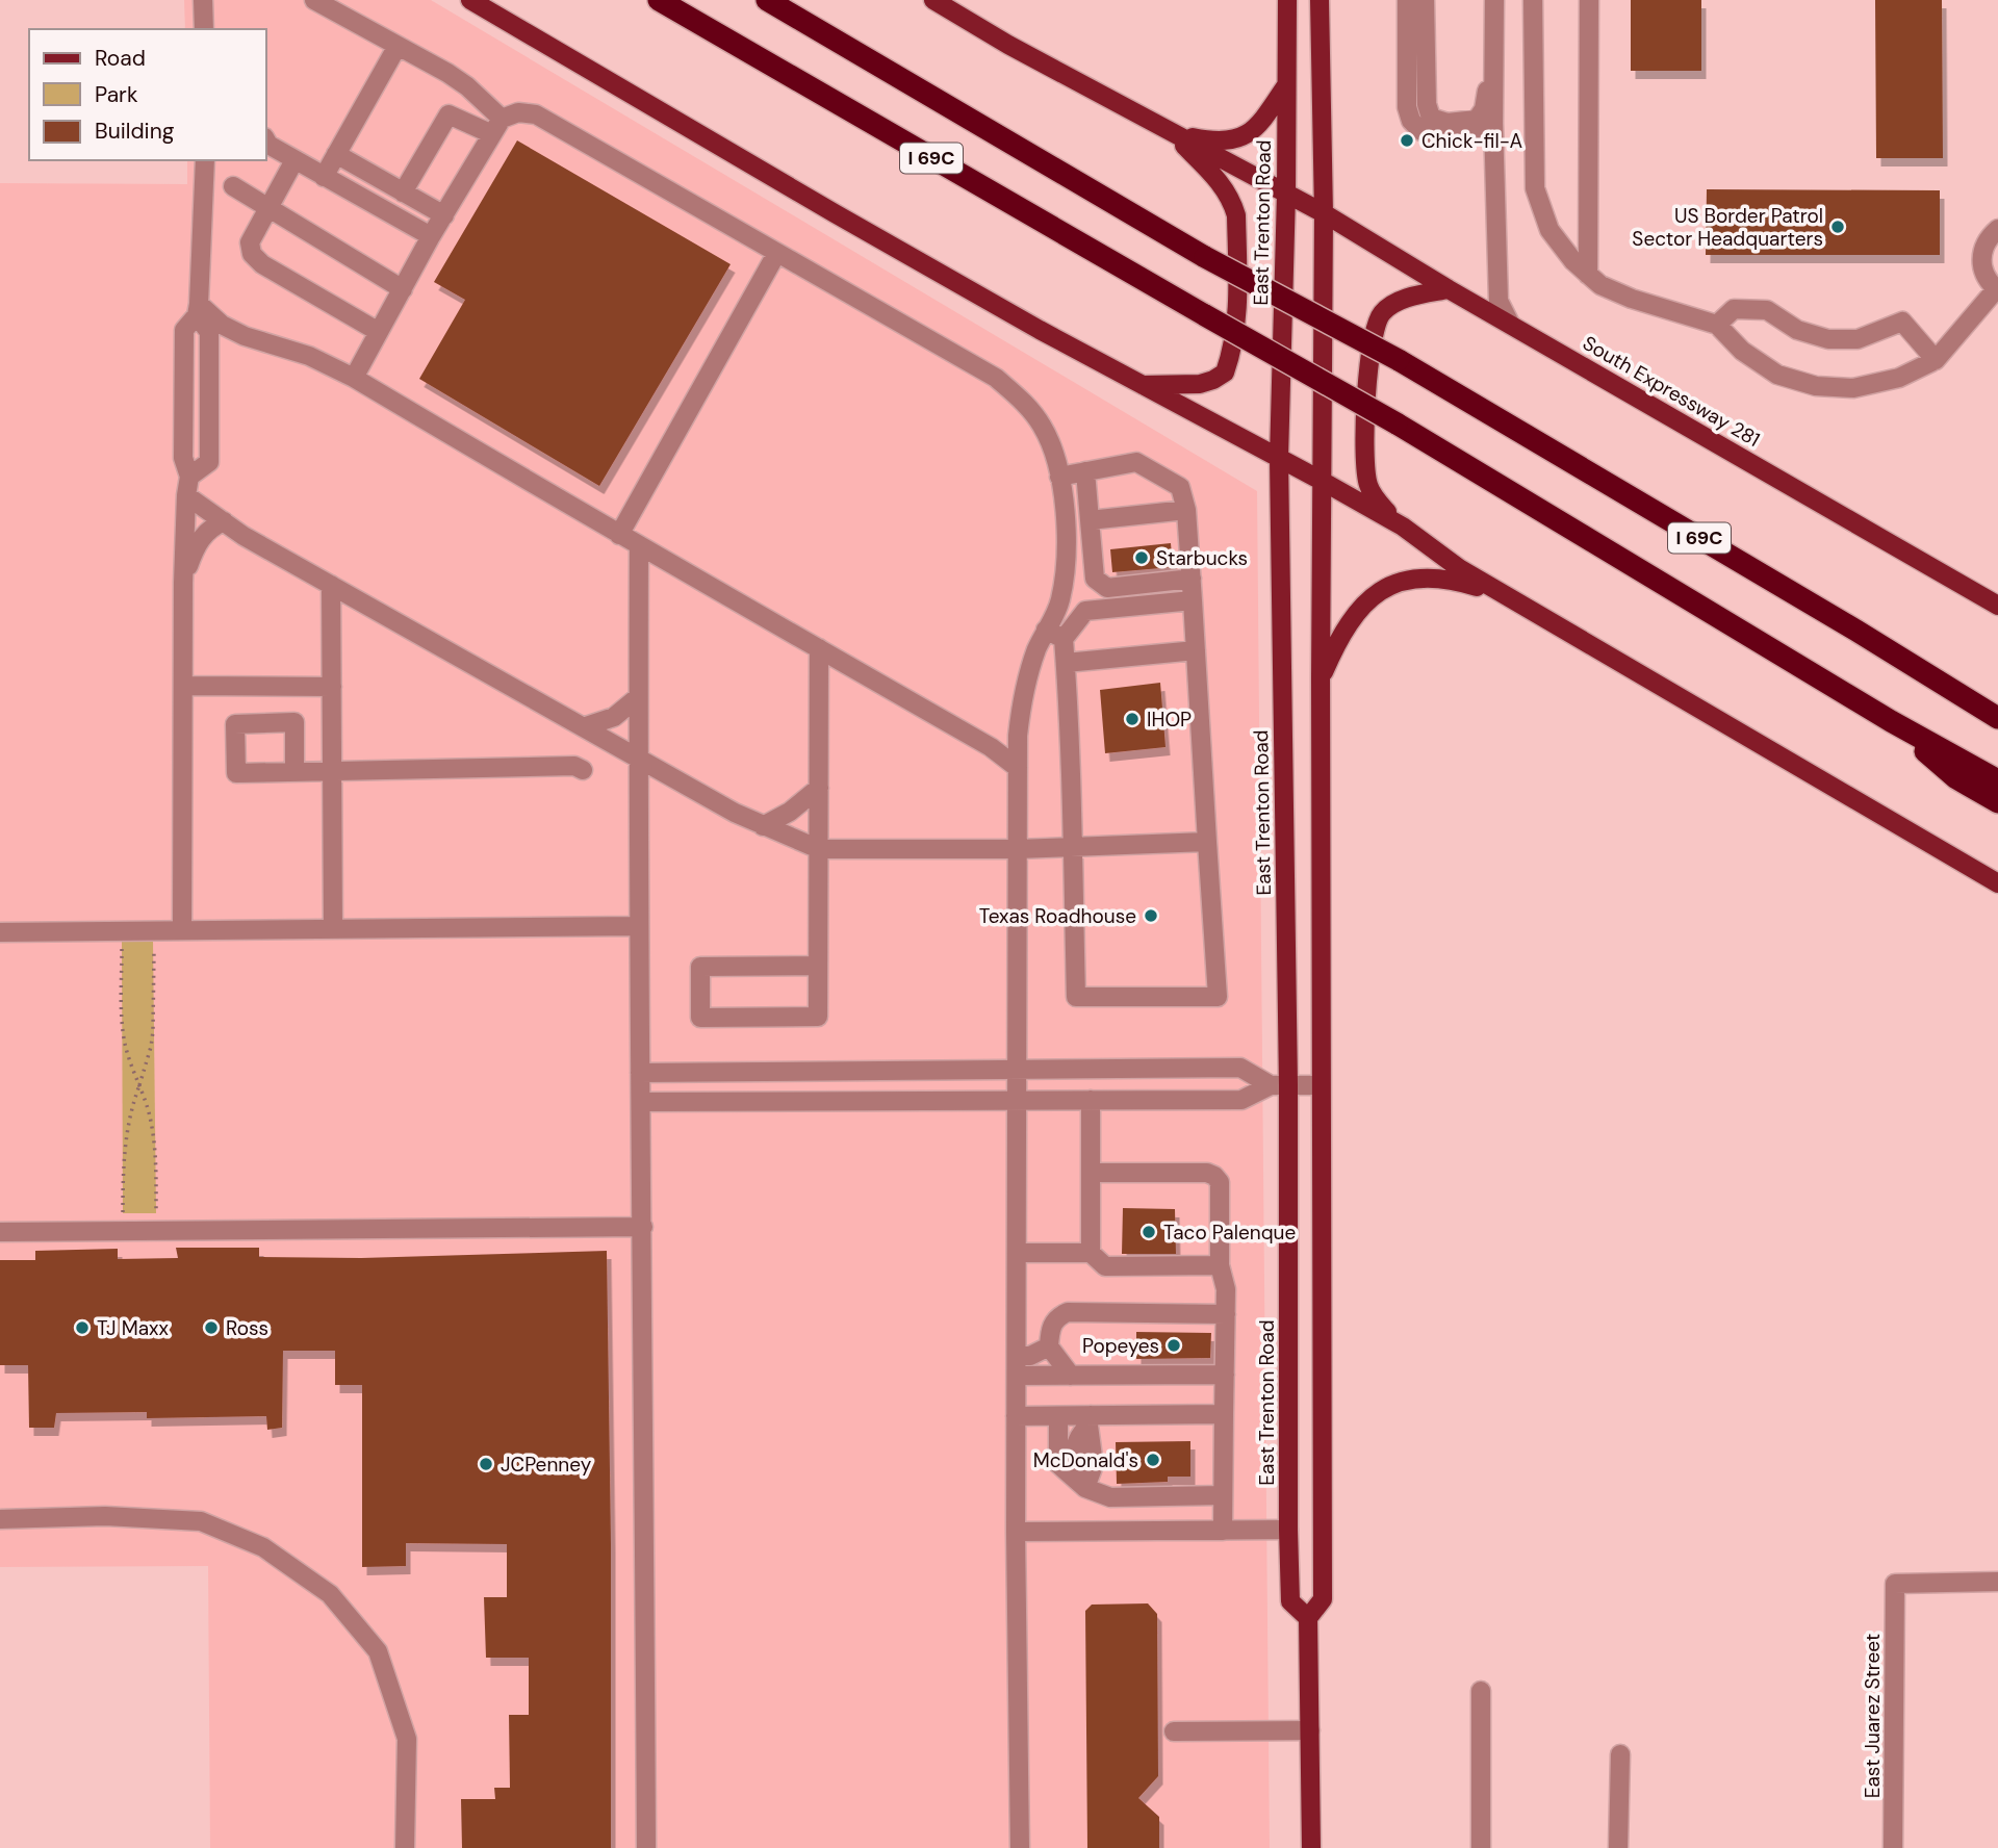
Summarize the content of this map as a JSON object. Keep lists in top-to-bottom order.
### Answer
{
  "streets": {
    "highway": ["I 69C"],
    "main road": ["East Trenton Road", "South Expressway 281"],
    "street": ["East Juarez Street"]
  },
  "crossings": [
    ["East Trenton Road", "South Expressway 281"]
  ],
  "places": [
    "Chick-fil-A",
    "US Border Patrol Sector Headquarters",
    "Starbucks",
    "IHOP",
    "Texas Roadhouse",
    "Taco Palenque",
    "TJ Maxx",
    "Ross",
    "Popeyes",
    "McDonald's",
    "JCPenney"
  ],
  "legend": ["Road", "Park", "Building"]
}
